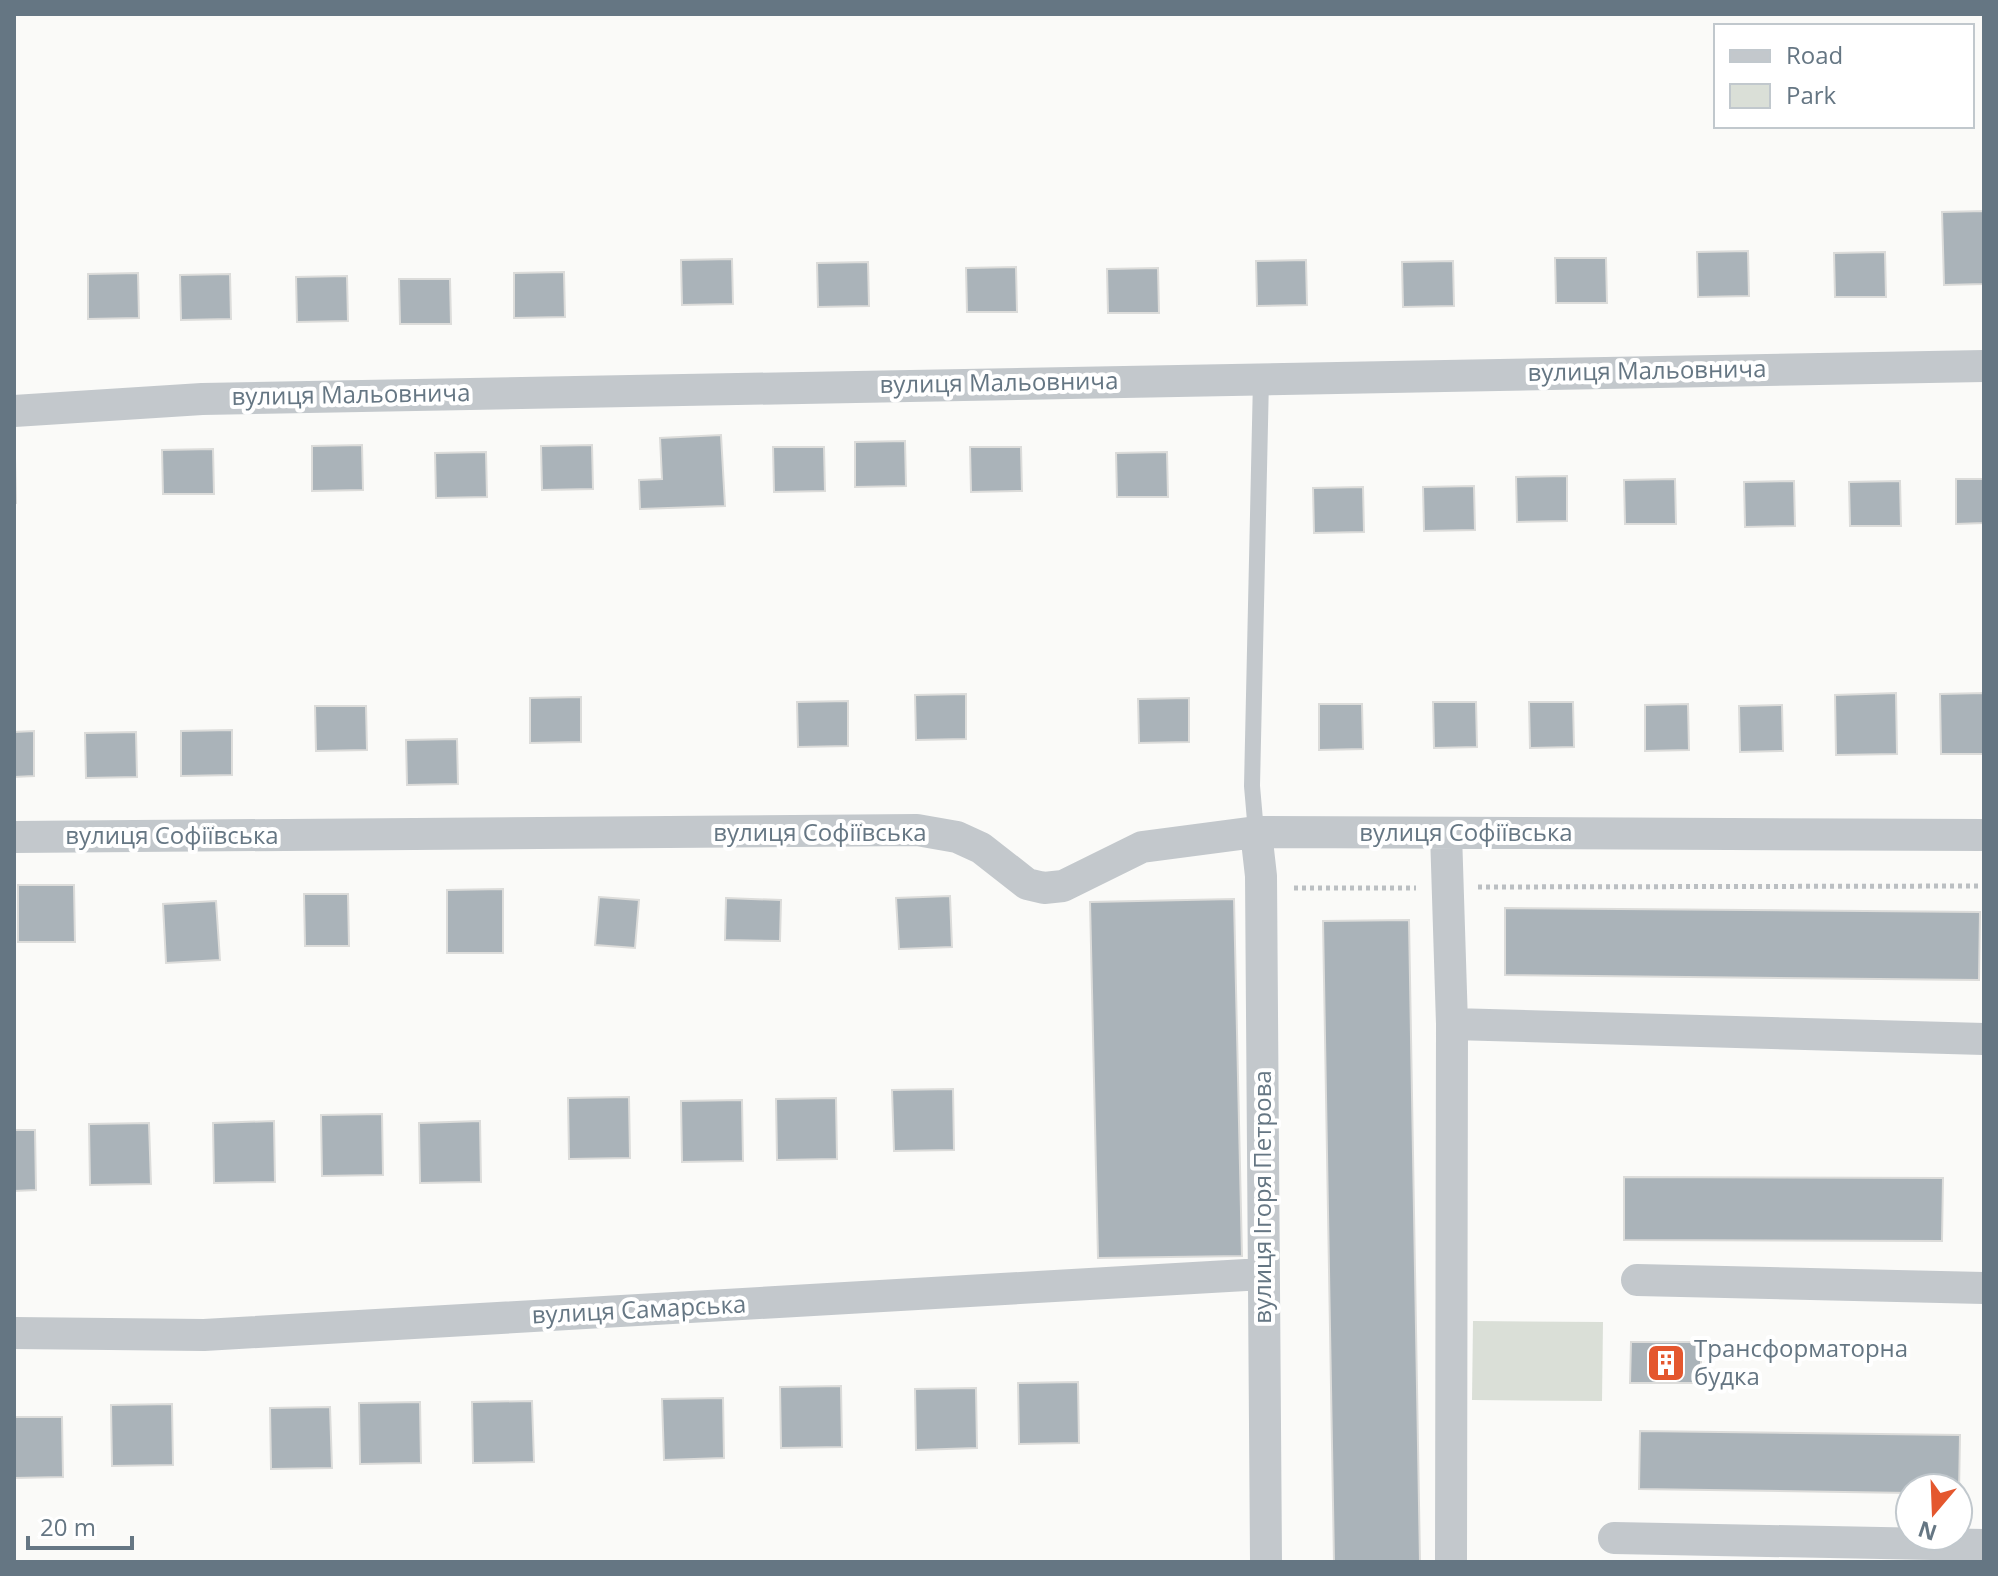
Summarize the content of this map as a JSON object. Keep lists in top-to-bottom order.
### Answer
{
  "streets": {
    "street": [
      "вулиця Мальовнича",
      "вулиця Софіївська",
      "вулиця Ігоря Петрова",
      "вулиця Самарська"
    ]
  },
  "crossings": [
    ["вулиця Софіївська", "вулиця Ігоря Петрова"],
    ["вулиця Ігоря Петрова", "вулиця Самарська"]
  ],
  "places": {
    "building": ["Трансформаторна будка"]
  },
  "legend": ["Road", "Park"],
  "scale_bar": "20 m",
  "north": "bottom"
}
